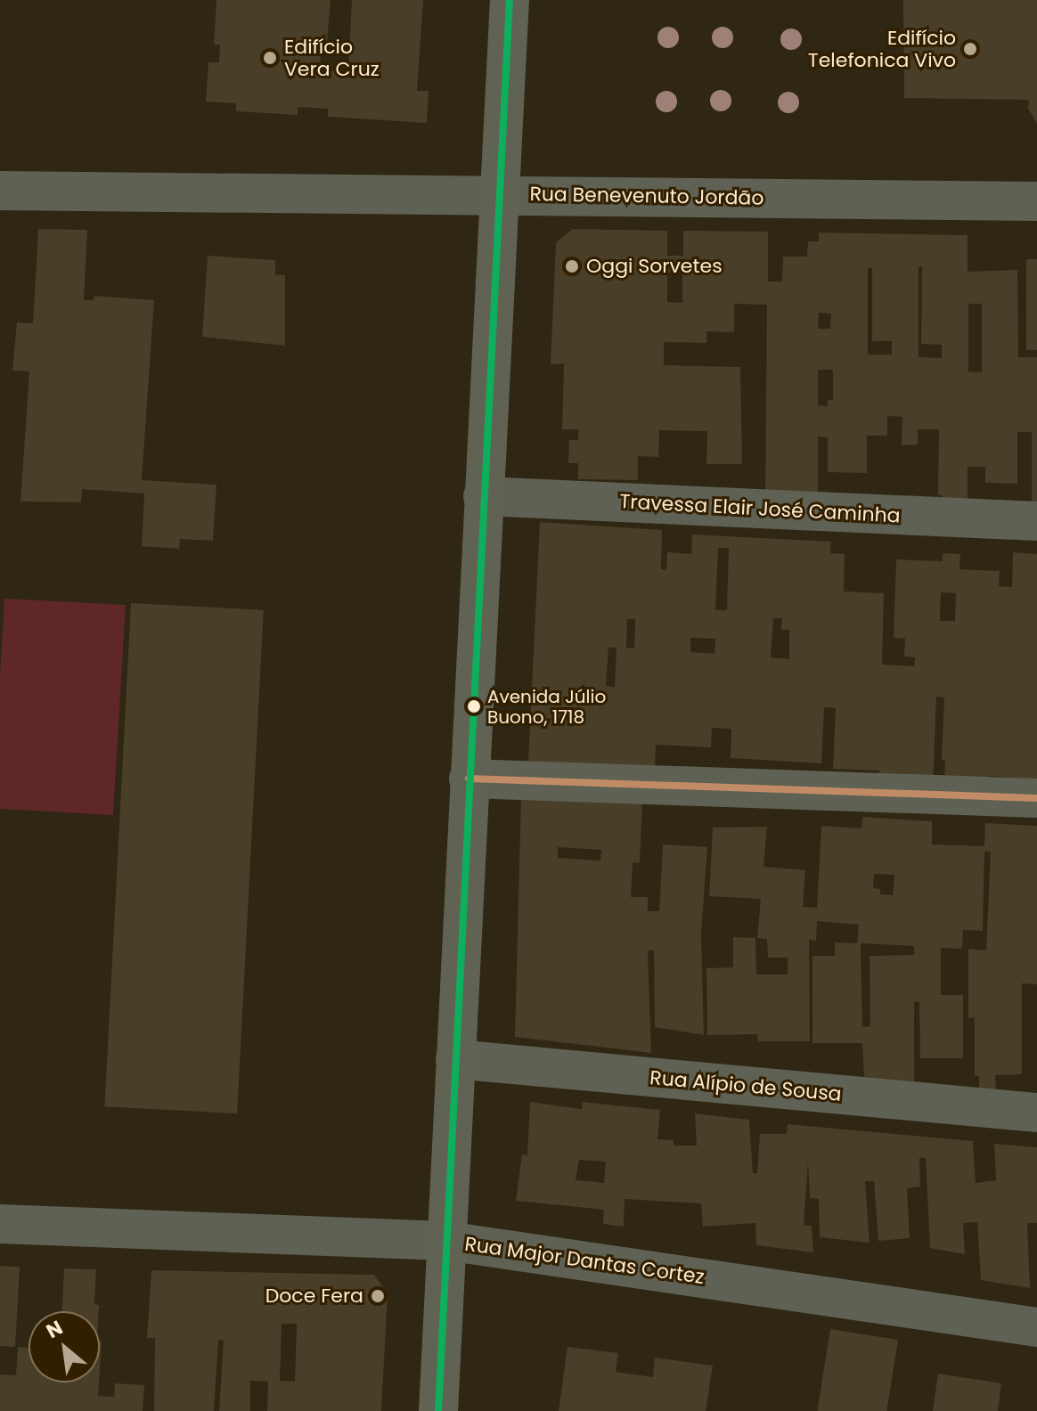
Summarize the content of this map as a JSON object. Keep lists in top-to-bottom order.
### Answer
{
  "streets": {
    "street": [
      "Rua Benevenuto Jordão",
      "Travessa Elair José Caminha",
      "Rua Alípio de Sousa",
      "Rua Major Dantas Cortez"
    ]
  },
  "places": [
    "Edifício Telefonica Vivo",
    "Edifício Vera Cruz",
    "Oggi Sorvetes",
    "Avenida Júlio Buono, 1718",
    "Doce Fera"
  ],
  "north": "top left"
}
